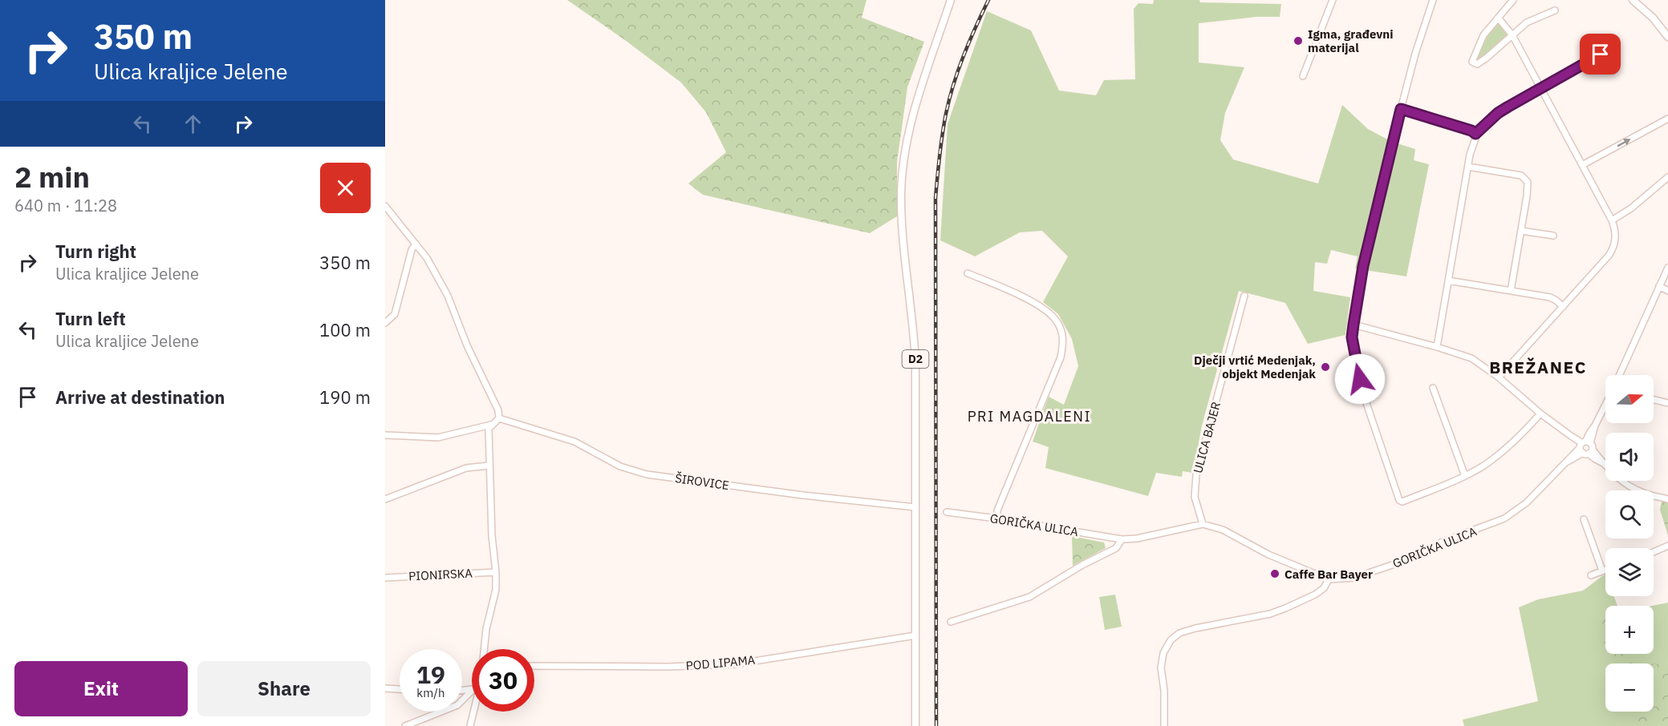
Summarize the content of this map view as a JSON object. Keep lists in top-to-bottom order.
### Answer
{
  "streets": {
    "main road": ["D2"],
    "street": [
      "ULICA BAJER",
      "ŠIROVICE",
      "GORIČKA ULICA",
      "PIONIRSKA",
      "POD LIPAMA"
    ]
  },
  "crossings": [
    ["D2", "ŠIROVICE"],
    ["D2", "POD LIPAMA"],
    ["ULICA BAJER", "GORIČKA ULICA"]
  ],
  "districts": ["BREŽANEC", "PRI MAGDALENI"],
  "places": ["Igma, građevni materijal", "Dječji vrtić Medenjak, objekt Medenjak", "Caffe Bar Bayer"],
  "north": "right",
  "page": {
    "turn": ["350 m", "Ulica kraljice Jelene"],
    "heading": ["2 min", "640 m · 11:28"],
    "list": [
      {
        "name": "Turn right",
        "note": "Ulica kraljice Jelene",
        "value": "350 m"
      },
      {
        "name": "Turn left",
        "note": "Ulica kraljice Jelene",
        "value": "100 m"
      },
      {
        "name": "Arrive at destination",
        "value": "190 m"
      }
    ],
    "map_buttons": ["+", "−"],
    "speed": "19 km/h",
    "limit": "30",
    "buttons": ["Exit", "Share"]
  }
}
